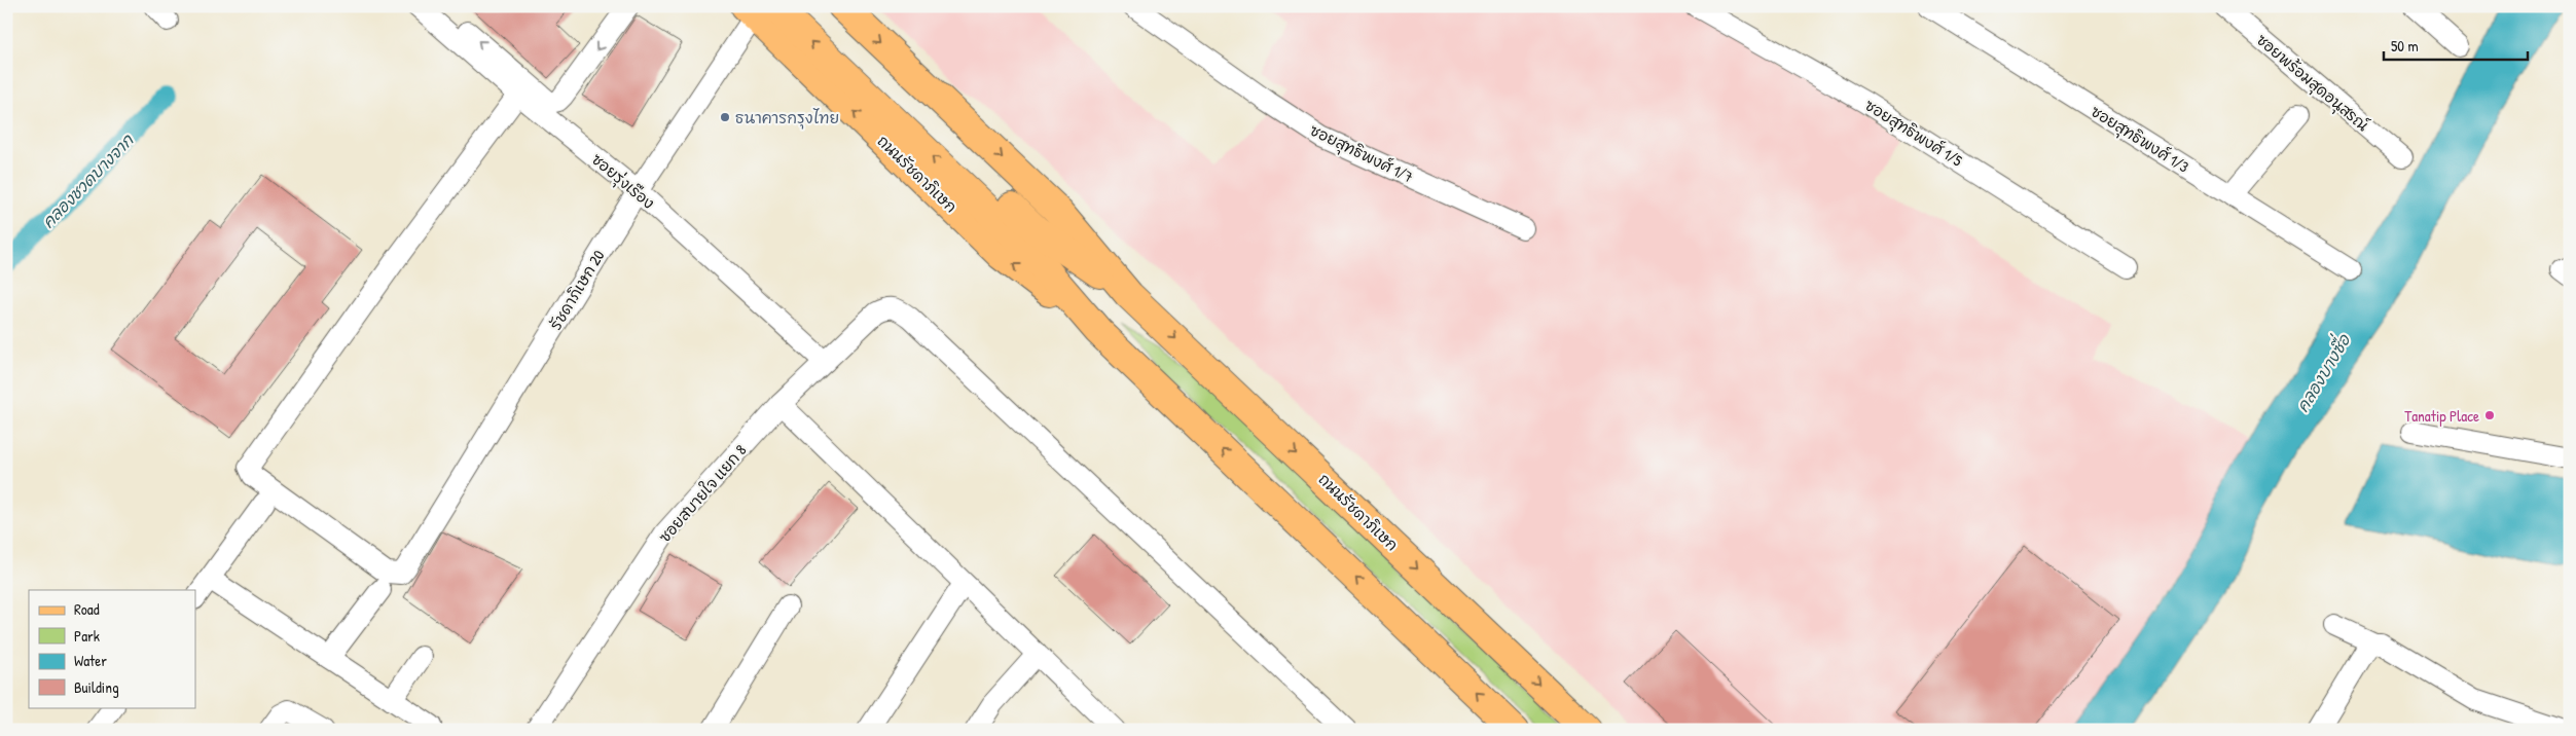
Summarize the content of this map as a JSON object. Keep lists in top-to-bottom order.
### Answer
{
  "streets": {
    "main road": ["ถนนรัชดาภิเษก"],
    "street": [
      "ซอยพร้อมสุดอนุสรณ์",
      "ซอยสุทธิพงศ์ 1/5",
      "ซอยสุทธิพงศ์ 1/3",
      "ซอยสุทธิพงศ์ 1/7",
      "ซอยรุ่งเรือง",
      "รัชดาภิเษก 20",
      "ซอยสบายใจ แยก 8"
    ]
  },
  "crossings": [
    ["ถนนรัชดาภิเษก", "รัชดาภิเษก 20"],
    ["ซอยรุ่งเรือง", "รัชดาภิเษก 20"],
    ["ซอยรุ่งเรือง", "ซอยสบายใจ แยก 8"]
  ],
  "water": ["คลองชวดบางจาก", "คลองบางซื่อ"],
  "places": ["ธนาคารกรุงไทย", "Tanatip Place"],
  "legend": [
    "Road",
    "Park",
    "Water",
    "Building"
  ],
  "scale_bar": "50 m"
}
